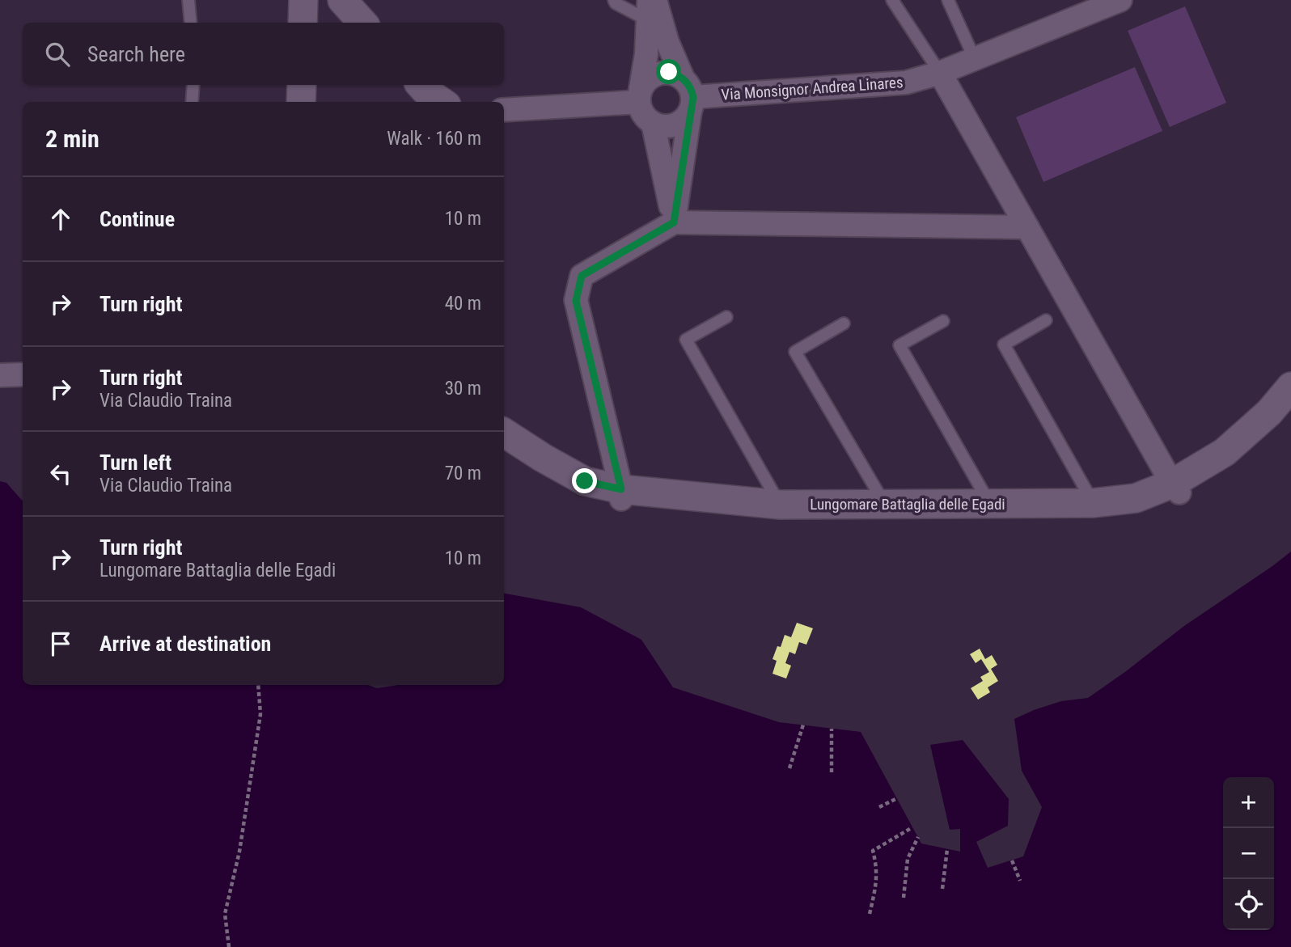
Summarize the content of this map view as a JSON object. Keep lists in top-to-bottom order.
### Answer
{
  "streets": {
    "street": ["Via Monsignor Andrea Linares", "Lungomare Battaglia delle Egadi"]
  },
  "page": {
    "search": "Search here",
    "heading": ["2 min", "Walk · 160 m"],
    "list": [
      ["Continue", "10 m"],
      ["Turn right", "40 m"],
      ["Turn right", "Via Claudio Traina", "30 m"],
      ["Turn left", "Via Claudio Traina", "70 m"],
      ["Turn right", "Lungomare Battaglia delle Egadi", "10 m"],
      "Arrive at destination"
    ],
    "map_buttons": ["+", "−"]
  }
}
